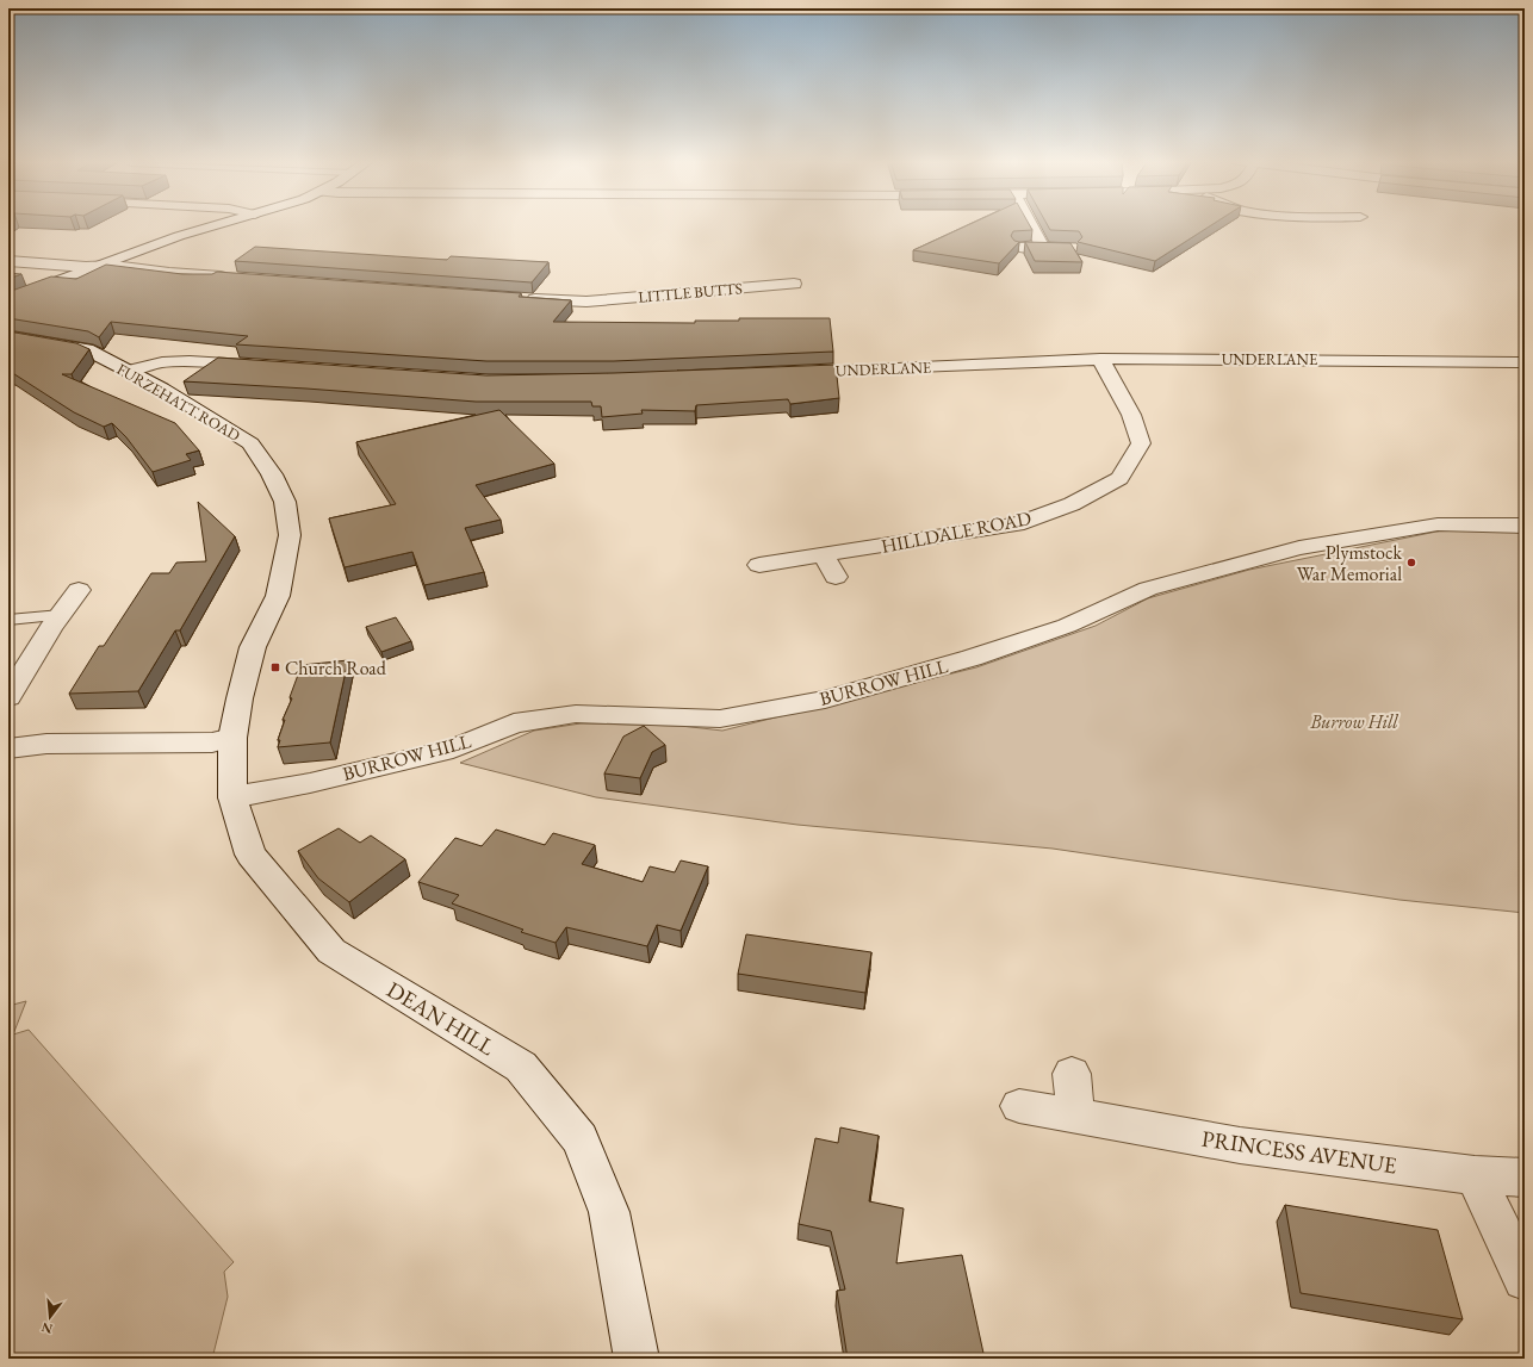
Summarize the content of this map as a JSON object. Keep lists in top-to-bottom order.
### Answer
{
  "streets": {
    "street": [
      "LITTLE BUTTS",
      "UNDERLANE",
      "FURZEHATT ROAD",
      "HILLDALE ROAD",
      "BURROW HILL",
      "DEAN HILL",
      "PRINCESS AVENUE"
    ]
  },
  "crossings": [
    ["UNDERLANE", "HILLDALE ROAD"],
    ["FURZEHATT ROAD", "DEAN HILL"],
    ["BURROW HILL", "DEAN HILL"]
  ],
  "parks": ["Burrow Hill"],
  "places": {
    "other": ["Plymstock War Memorial"],
    "transit": ["Church Road"]
  },
  "north": "bottom"
}
